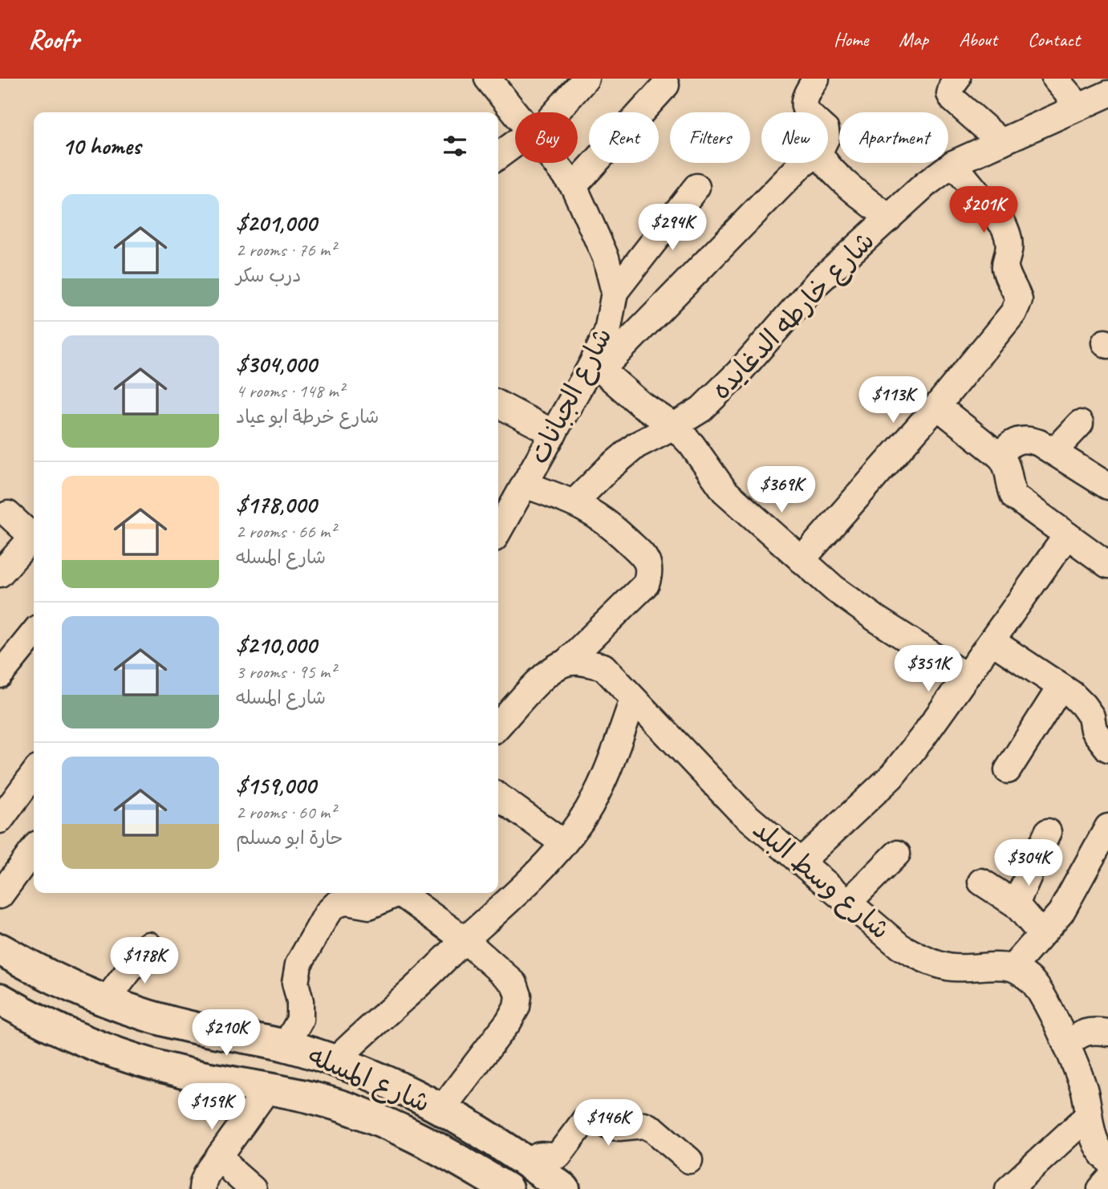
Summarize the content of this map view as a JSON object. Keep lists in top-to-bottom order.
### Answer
{
  "streets": {
    "main road": ["شارع المسله"],
    "street": ["شارع خارطه الدغايده", "شارع الجبانات", "شارع وسط البلد"]
  },
  "page": {
    "header": "Roofr",
    "nav": [
      "Home",
      "Map",
      "About",
      "Contact"
    ],
    "chip": [
      "Buy",
      "Rent",
      "Filters",
      "New",
      "Apartment"
    ],
    "heading": "10 homes",
    "list": [
      {
        "name": "$201,000",
        "note": "2 rooms · 76 m² · درب سكر"
      },
      {
        "name": "$304,000",
        "note": "4 rooms · 148 m² · شارع خرطة ابو عياد"
      },
      {
        "name": "$178,000",
        "note": "2 rooms · 66 m² · شارع المسله"
      },
      {
        "name": "$210,000",
        "note": "3 rooms · 95 m² · شارع المسله"
      },
      {
        "name": "$159,000",
        "note": "2 rooms · 60 m² · حارة ابو مسلم"
      }
    ],
    "price": [
      "$201K",
      "$294K",
      "$113K",
      "$369K",
      "$351K",
      "$304K",
      "$178K",
      "$210K",
      "$159K",
      "$146K"
    ]
  }
}
